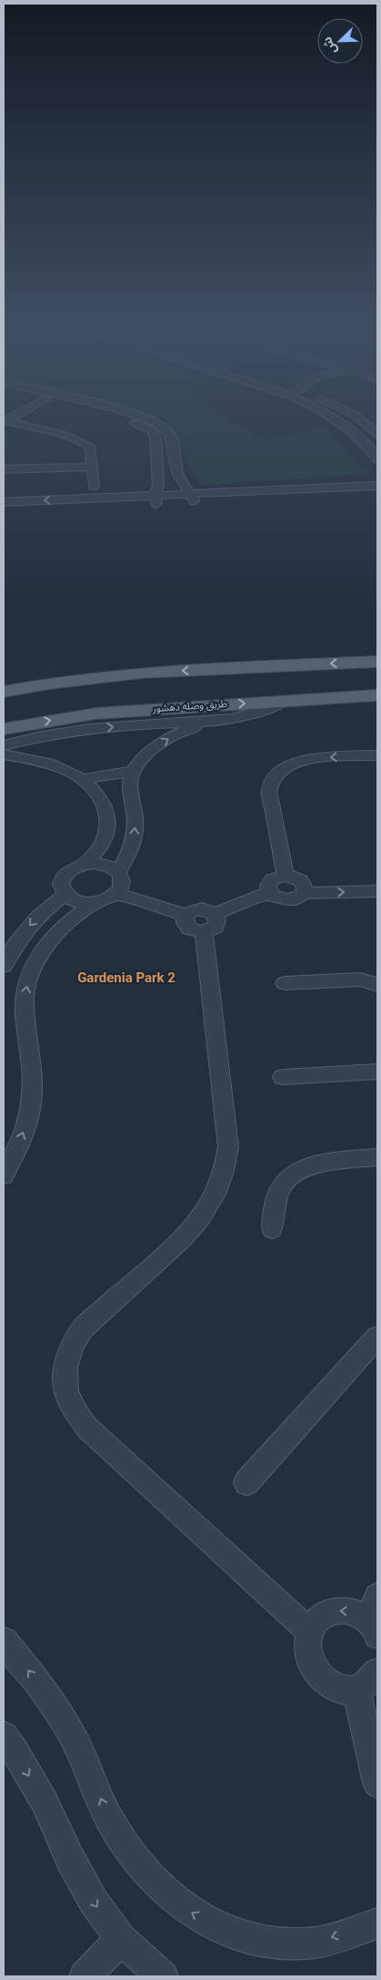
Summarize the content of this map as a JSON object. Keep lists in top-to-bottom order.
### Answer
{
  "streets": {
    "main road": ["طريق وصله دهشور"]
  },
  "districts": ["Gardenia Park 2"],
  "north": "bottom left"
}
